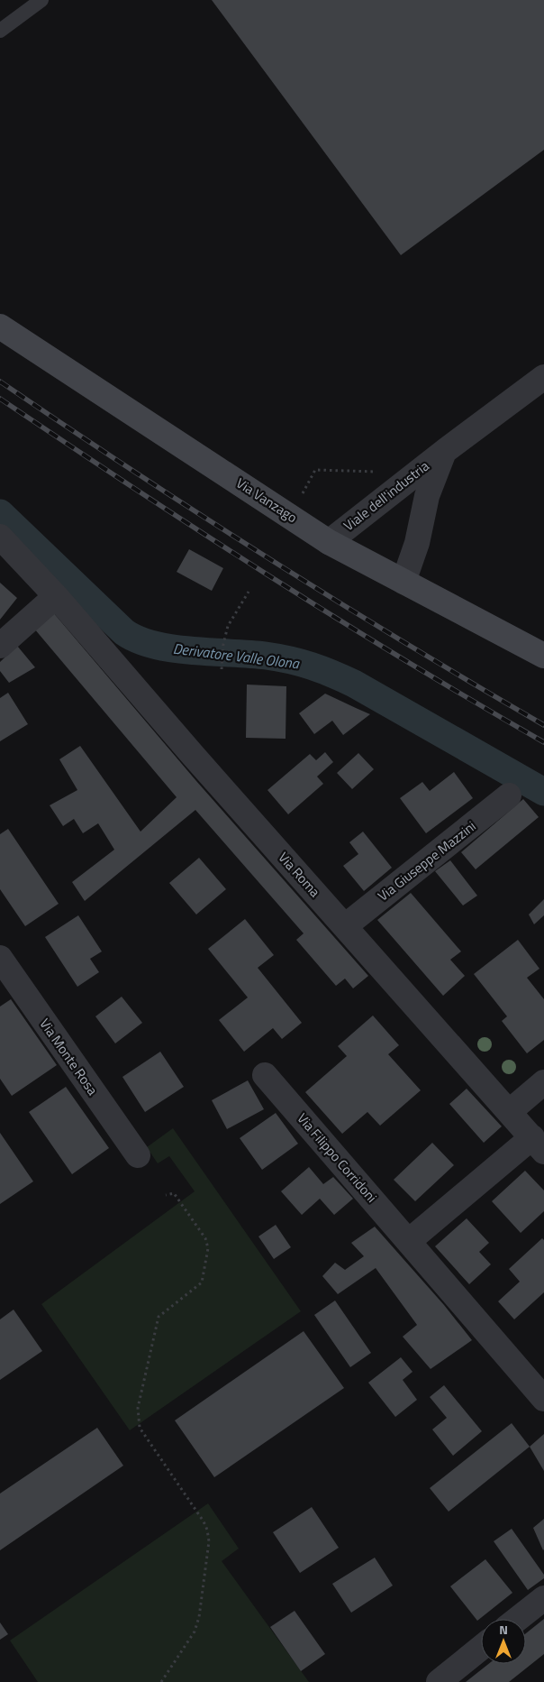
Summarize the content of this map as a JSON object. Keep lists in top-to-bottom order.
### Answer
{
  "streets": {
    "street": [
      "Viale dell'industria",
      "Via Vanzago",
      "Via Giuseppe Mazzini",
      "Via Roma",
      "Via Monte Rosa",
      "Via Filippo Corridoni"
    ]
  },
  "crossings": [
    ["Viale dell'industria", "Via Vanzago"],
    ["Via Giuseppe Mazzini", "Via Roma"]
  ],
  "water": ["Derivatore Valle Olona"],
  "north": "top"
}
